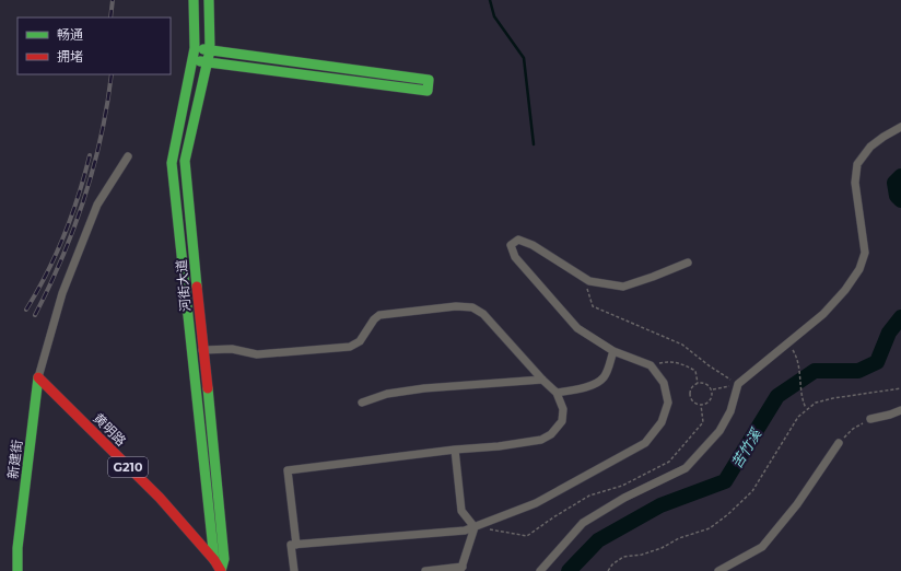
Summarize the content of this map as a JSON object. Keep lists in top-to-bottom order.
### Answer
{
  "streets": {
    "main road": [
      "河街大道",
      "黄明路",
      "新建街",
      "G210"
    ]
  },
  "crossings": [
    ["河街大道", "黄明路"],
    ["河街大道", "G210"],
    ["黄明路", "新建街"],
    ["黄明路", "G210"]
  ],
  "water": ["苦竹溪"],
  "legend": ["畅通", "拥堵"]
}
